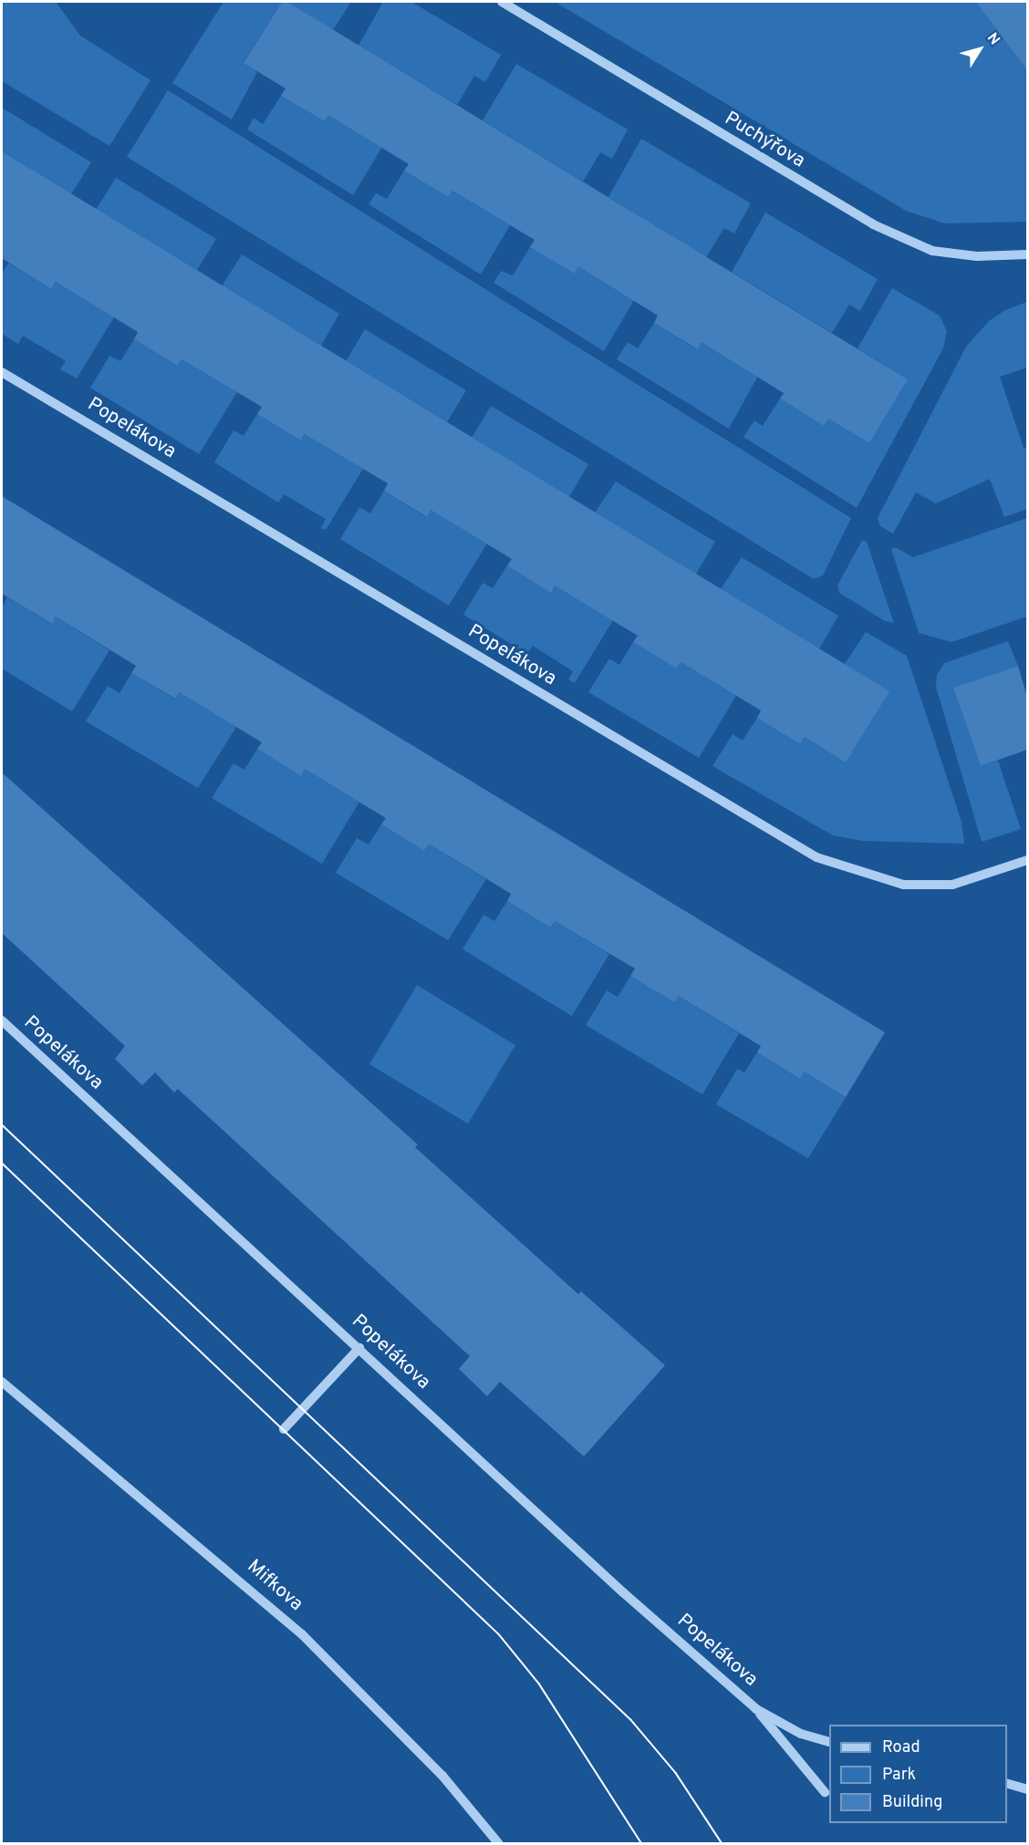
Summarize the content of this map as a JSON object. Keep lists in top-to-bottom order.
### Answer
{
  "streets": {
    "street": ["Puchýřova", "Popelákova", "Mifkova"]
  },
  "legend": ["Road", "Park", "Building"],
  "north": "top right"
}
